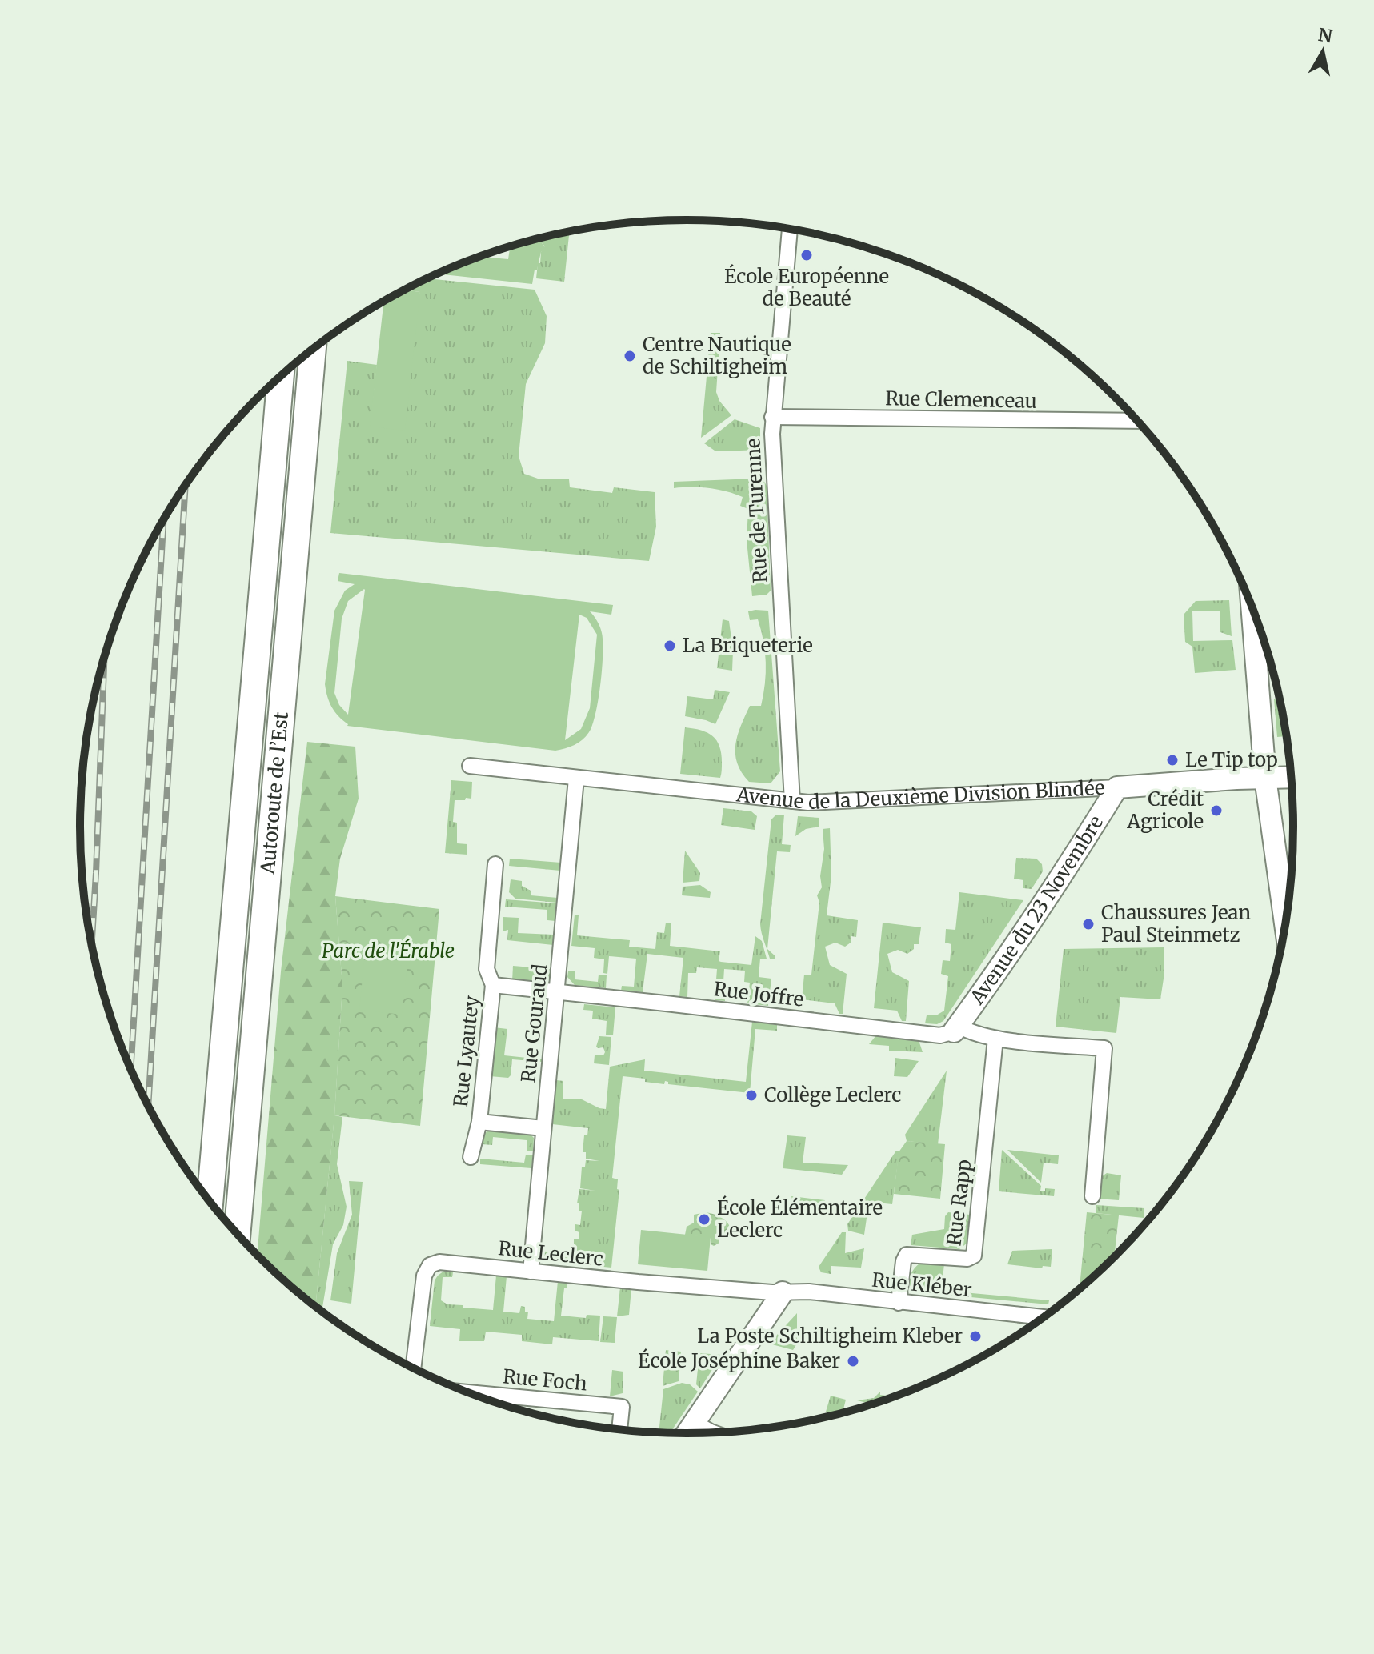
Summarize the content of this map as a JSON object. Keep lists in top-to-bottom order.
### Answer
{
  "streets": {
    "highway": ["Autoroute de l’Est"],
    "street": [
      "Rue Clemenceau",
      "Rue de Turenne",
      "Avenue de la Deuxième Division Blindée",
      "Avenue du 23 Novembre",
      "Rue Joffre",
      "Rue Gouraud",
      "Rue Lyautey",
      "Rue Rapp",
      "Rue Leclerc",
      "Rue Kléber",
      "Rue Foch"
    ]
  },
  "crossings": [
    ["Rue Clemenceau", "Rue de Turenne"],
    ["Rue de Turenne", "Avenue de la Deuxième Division Blindée"],
    ["Avenue de la Deuxième Division Blindée", "Avenue du 23 Novembre"],
    ["Avenue de la Deuxième Division Blindée", "Rue Gouraud"],
    ["Avenue du 23 Novembre", "Rue Joffre"],
    ["Rue Joffre", "Rue Gouraud"],
    ["Rue Joffre", "Rue Lyautey"],
    ["Rue Gouraud", "Rue Lyautey"],
    ["Rue Gouraud", "Rue Leclerc"],
    ["Rue Rapp", "Rue Kléber"],
    ["Rue Leclerc", "Rue Kléber"]
  ],
  "parks": ["Parc de l'Érable"],
  "places": [
    "École Européenne de Beauté",
    "Centre Nautique de Schiltigheim",
    "La Briqueterie",
    "Le Tip top",
    "Crédit Agricole",
    "Chaussures Jean Paul Steinmetz",
    "Collège Leclerc",
    "École Élémentaire Leclerc",
    "La Poste Schiltigheim Kleber",
    "École Joséphine Baker"
  ],
  "north": "top"
}
